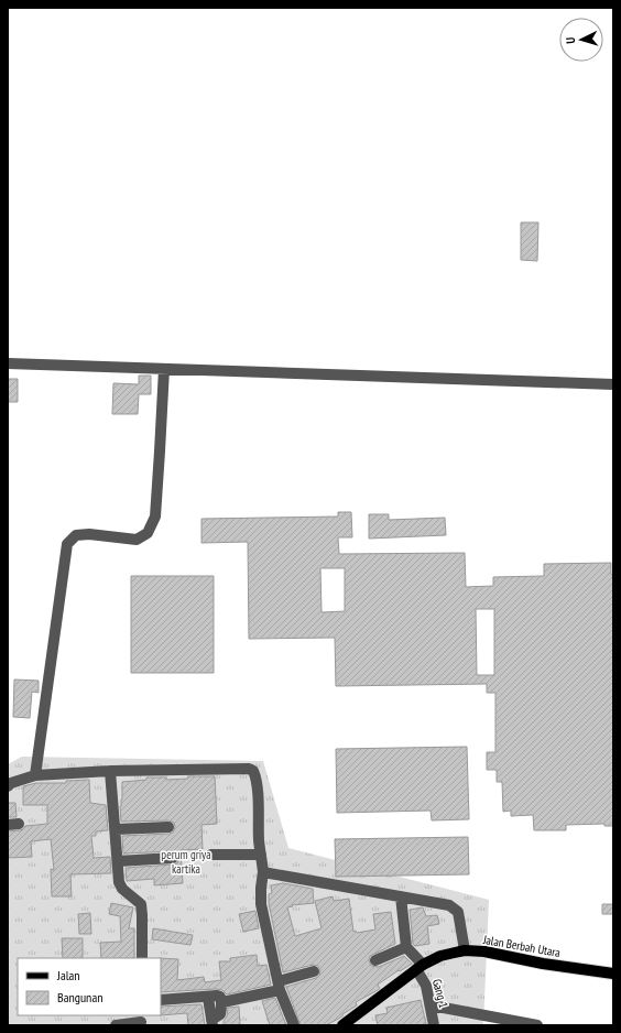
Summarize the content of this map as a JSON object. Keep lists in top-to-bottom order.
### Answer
{
  "streets": {
    "main road": ["Jalan Berbah Utara"],
    "street": ["Gang 1"]
  },
  "crossings": [
    ["Jalan Berbah Utara", "Gang 1"]
  ],
  "parks": ["perum griya kartika"],
  "legend": ["Jalan", "Bangunan"],
  "north": "left"
}
